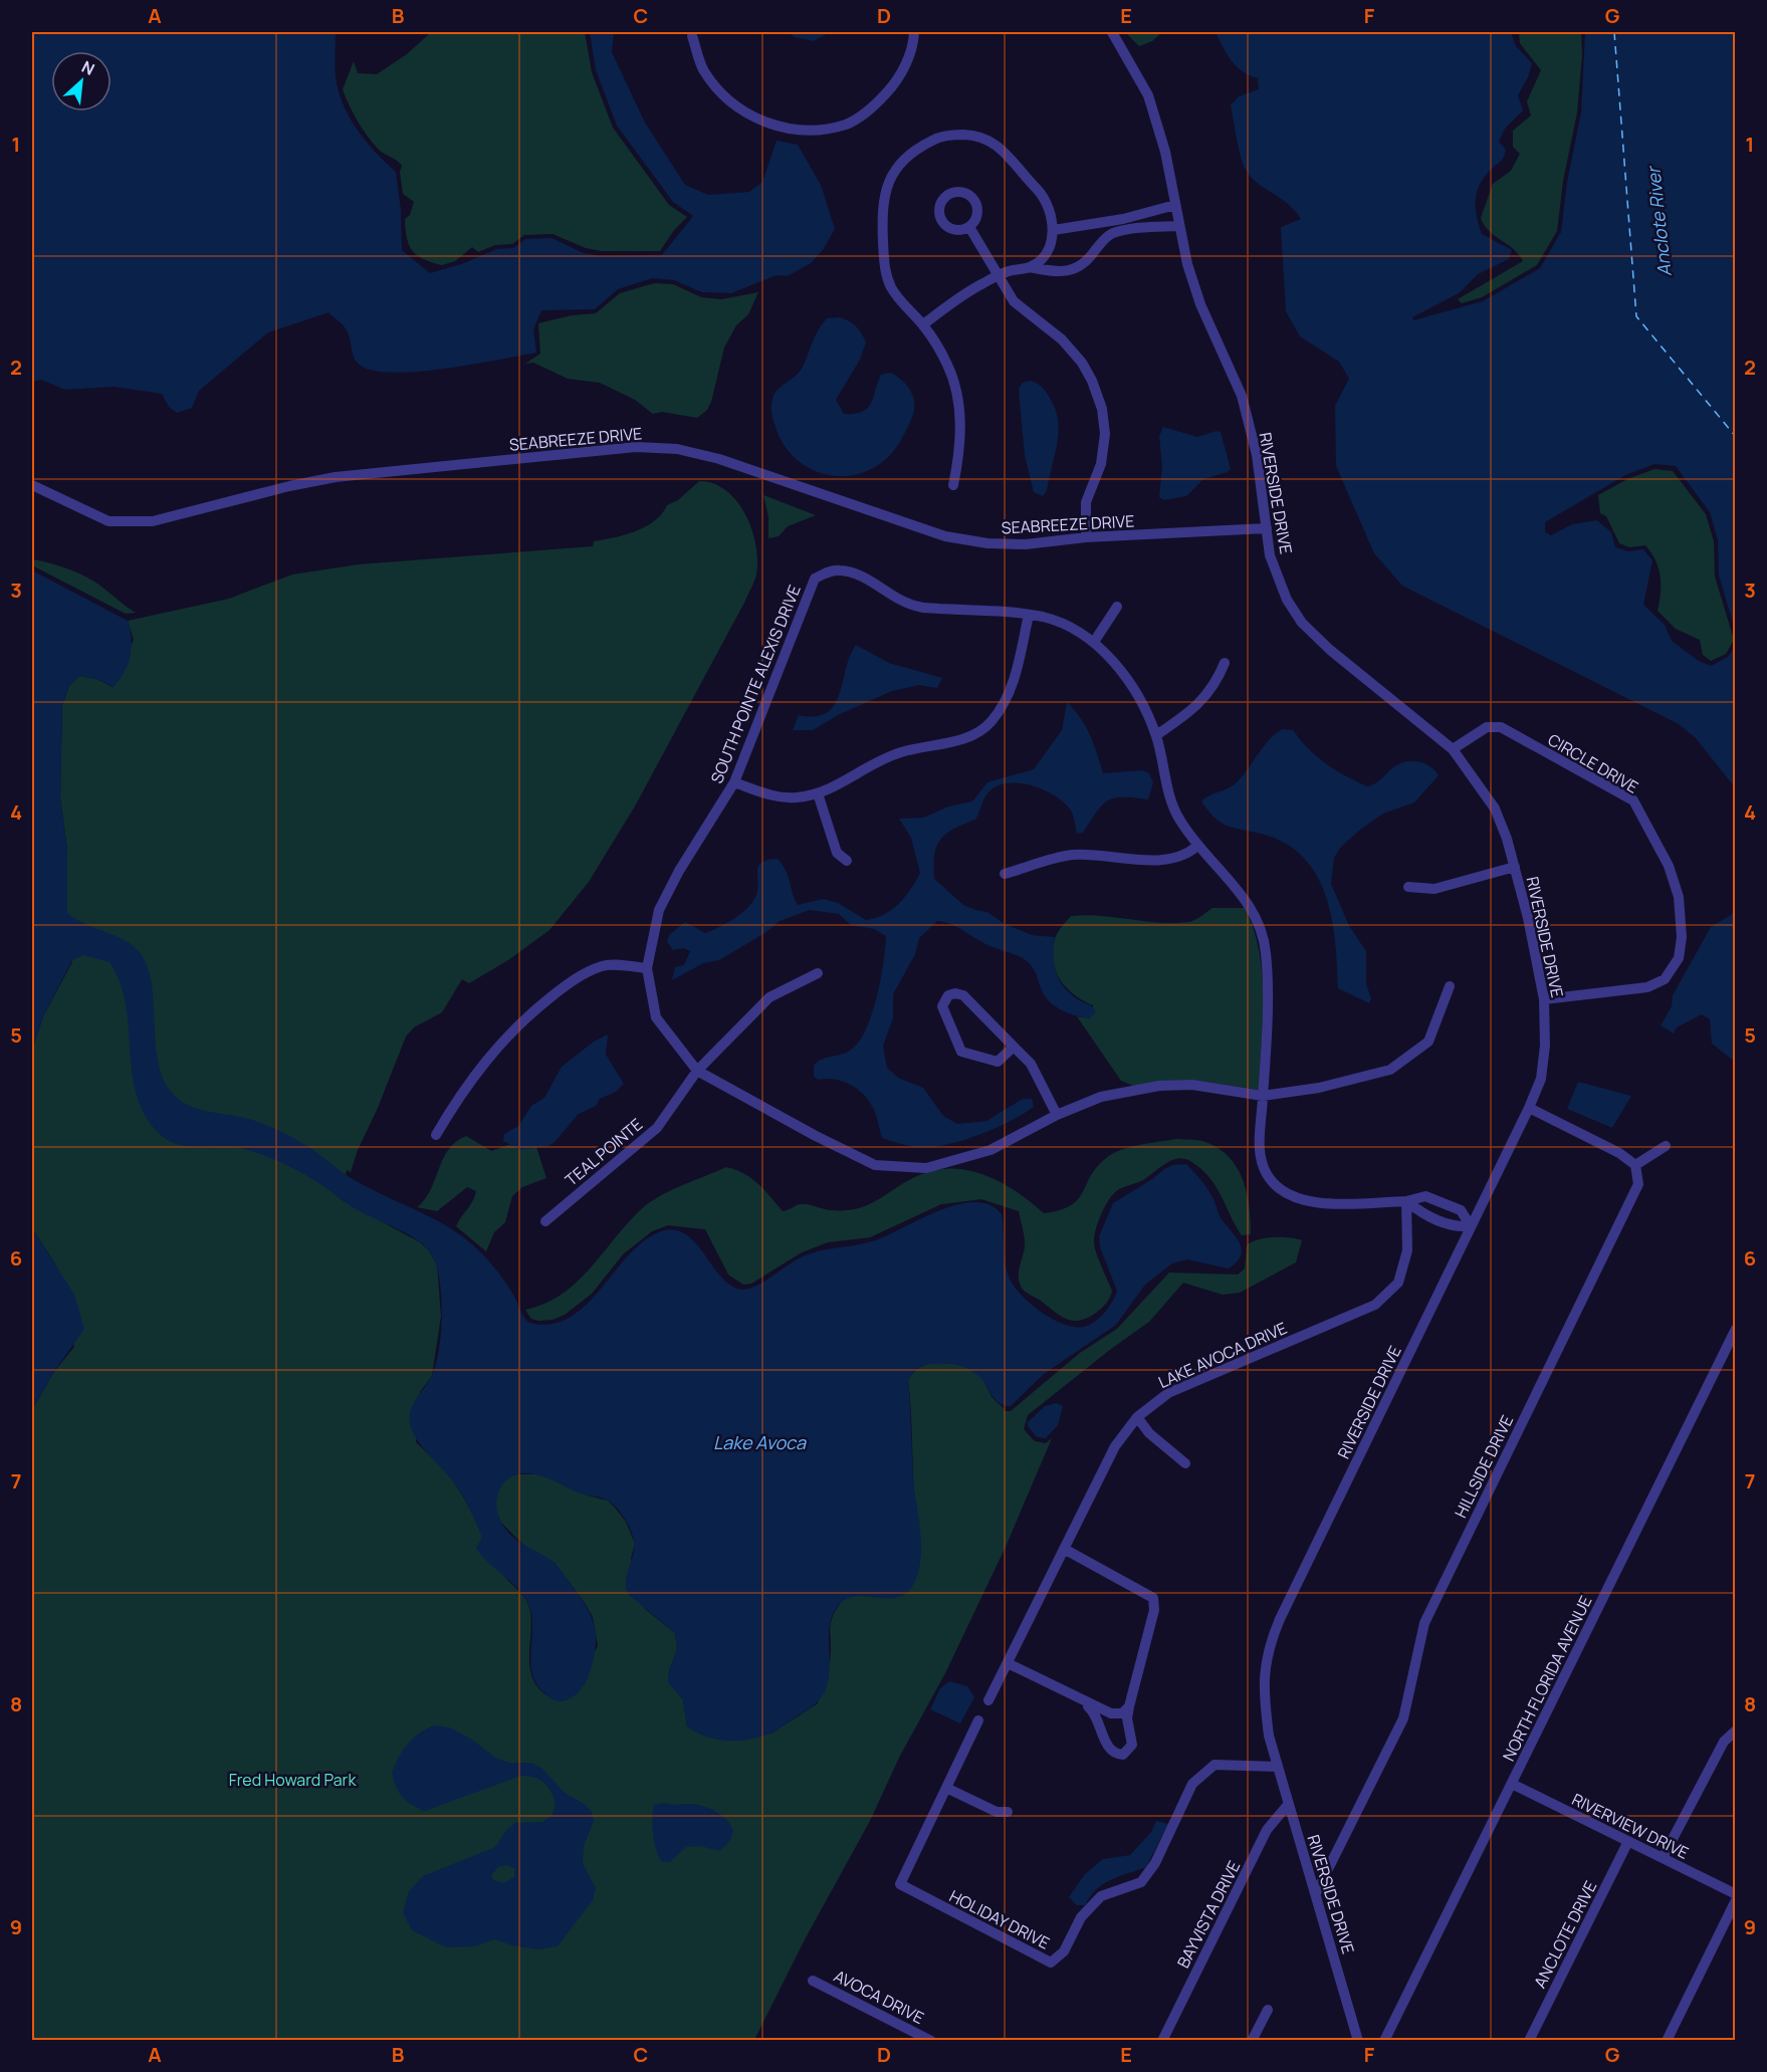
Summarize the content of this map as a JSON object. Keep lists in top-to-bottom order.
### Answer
{
  "streets": {
    "street": [
      "SEABREEZE DRIVE",
      "RIVERSIDE DRIVE",
      "SOUTH POINTE ALEXIS DRIVE",
      "CIRCLE DRIVE",
      "TEAL POINTE",
      "LAKE AVOCA DRIVE",
      "HILLSIDE DRIVE",
      "NORTH FLORIDA AVENUE",
      "RIVERVIEW DRIVE",
      "BAYVISTA DRIVE",
      "HOLIDAY DRIVE",
      "ANCLOTE DRIVE",
      "AVOCA DRIVE"
    ]
  },
  "crossings": [
    ["SEABREEZE DRIVE", "RIVERSIDE DRIVE"],
    ["RIVERSIDE DRIVE", "SOUTH POINTE ALEXIS DRIVE"],
    ["RIVERSIDE DRIVE", "CIRCLE DRIVE"],
    ["RIVERSIDE DRIVE", "HILLSIDE DRIVE"],
    ["RIVERSIDE DRIVE", "BAYVISTA DRIVE"],
    ["RIVERSIDE DRIVE", "HOLIDAY DRIVE"],
    ["SOUTH POINTE ALEXIS DRIVE", "TEAL POINTE"],
    ["SOUTH POINTE ALEXIS DRIVE", "LAKE AVOCA DRIVE"],
    ["NORTH FLORIDA AVENUE", "RIVERVIEW DRIVE"],
    ["RIVERVIEW DRIVE", "ANCLOTE DRIVE"]
  ],
  "water": ["Anclote River", "Lake Avoca"],
  "parks": ["Fred Howard Park"],
  "north": "top right",
  "grid": {
    "columns": [
      "A",
      "B",
      "C",
      "D",
      "E",
      "F",
      "G"
    ],
    "rows": [
      "1",
      "2",
      "3",
      "4",
      "5",
      "6",
      "7",
      "8",
      "9"
    ]
  }
}
